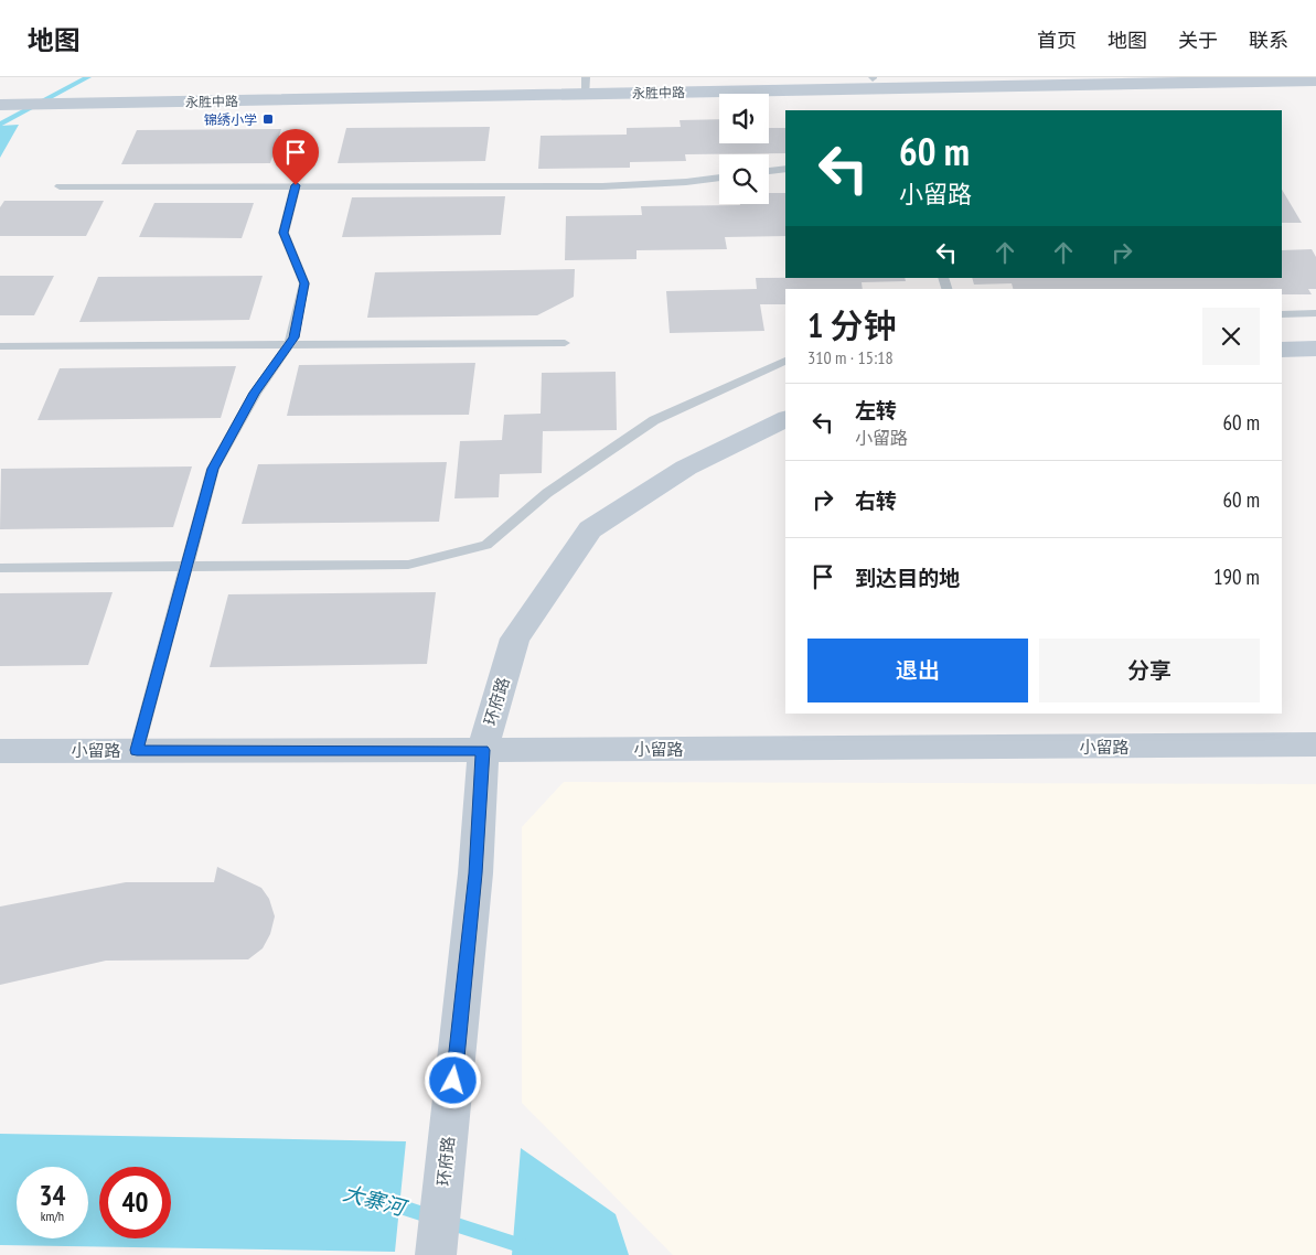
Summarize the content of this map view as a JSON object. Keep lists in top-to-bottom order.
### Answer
{
  "streets": {
    "street": ["永胜中路", "环府路", "小留路"]
  },
  "crossings": [
    ["环府路", "小留路"]
  ],
  "water": ["大寨河"],
  "places": {
    "transit": ["锦绣小学"]
  },
  "page": {
    "header": "地图",
    "nav": [
      "首页",
      "地图",
      "关于",
      "联系"
    ],
    "turn": ["60 m", "小留路"],
    "heading": ["1 分钟", "310 m · 15:18"],
    "list": [
      {
        "name": "左转",
        "note": "小留路",
        "value": "60 m"
      },
      {
        "name": "右转",
        "value": "60 m"
      },
      {
        "name": "到达目的地",
        "value": "190 m"
      }
    ],
    "buttons": ["退出", "分享"],
    "speed": "34 km/h",
    "limit": "40"
  }
}
